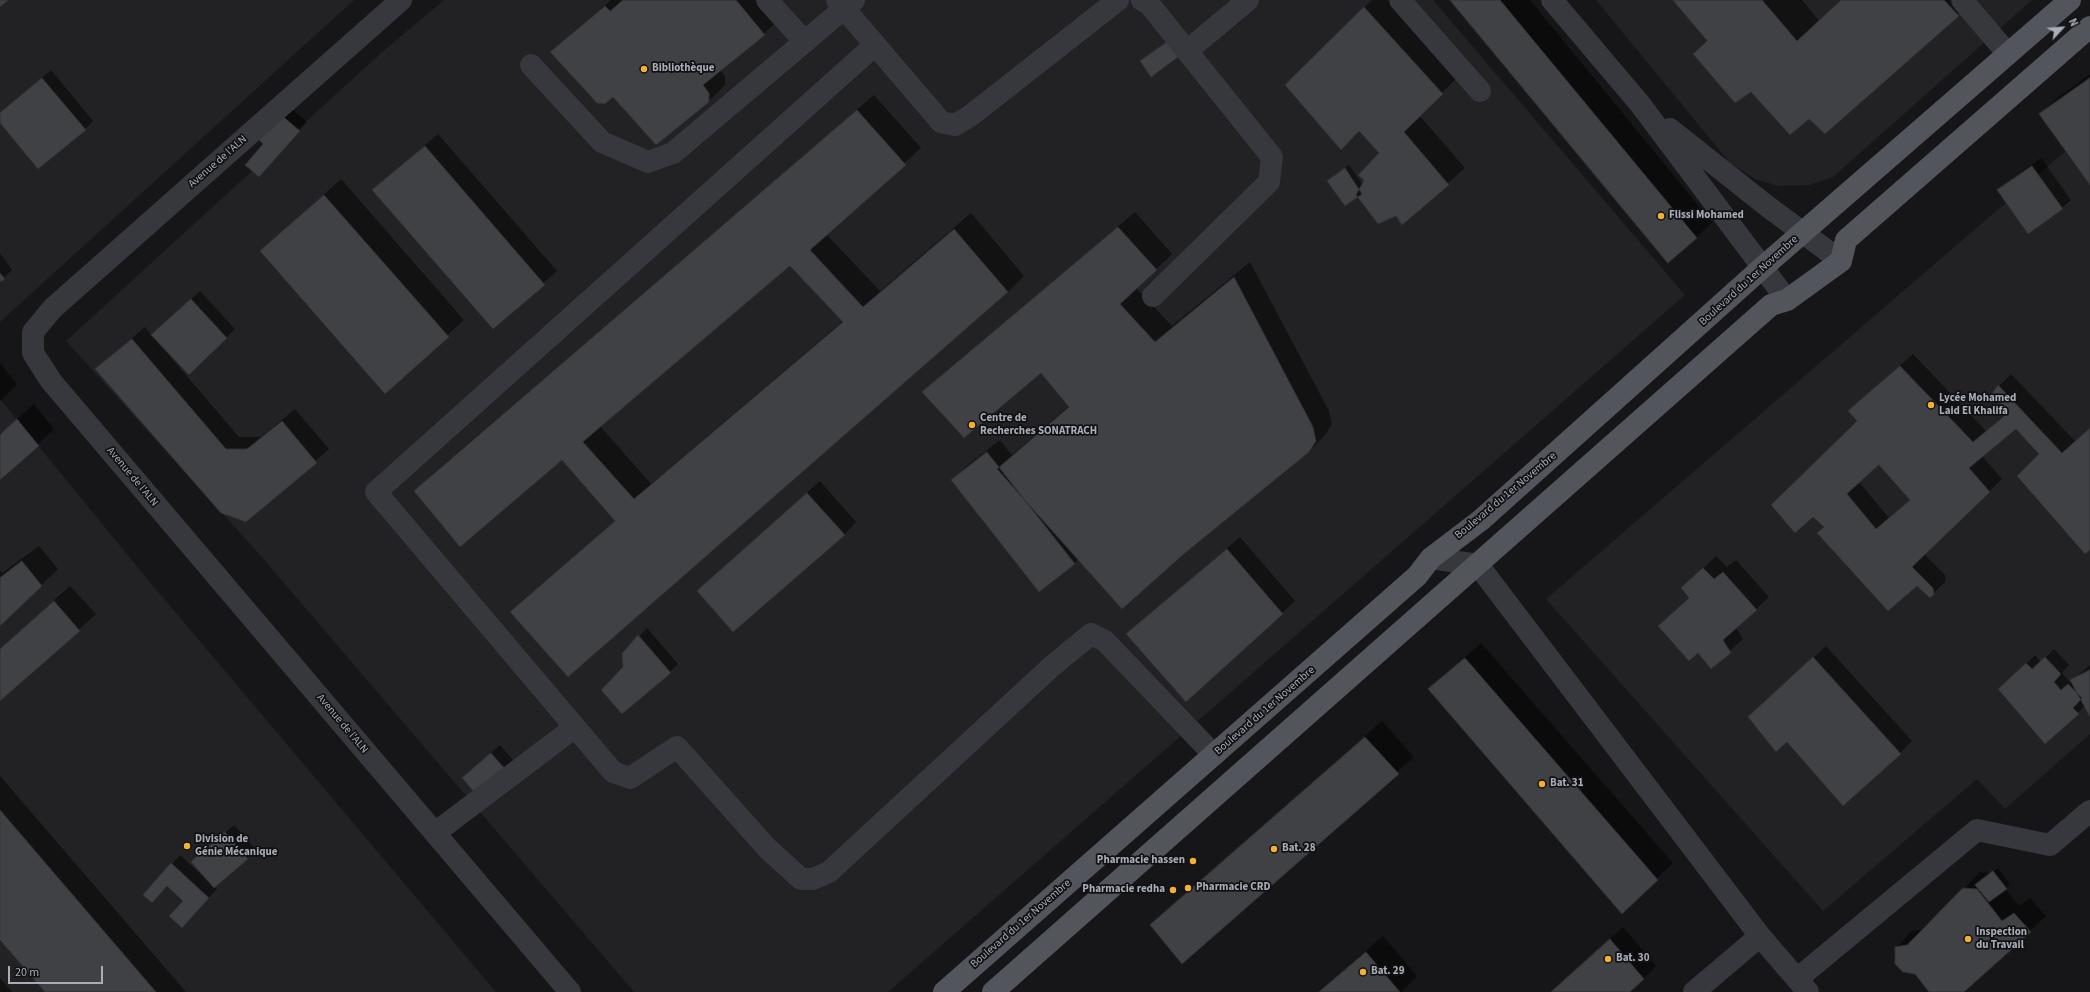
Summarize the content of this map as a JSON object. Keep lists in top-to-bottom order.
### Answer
{
  "streets": {
    "main road": ["Boulevard du 1er Novembre"],
    "street": ["Avenue de l'ALN"]
  },
  "places": [
    "Bibliothèque",
    "Flissi Mohamed",
    "Lycée Mohamed Laid El Khalifa",
    "Centre de Recherches SONATRACH",
    "Bat. 31",
    "Division de Génie Mécanique",
    "Bat. 28",
    "Pharmacie hassen",
    "Pharmacie CRD",
    "Pharmacie redha",
    "Inspection du Travail",
    "Bat. 30",
    "Bat. 29"
  ],
  "scale_bar": "20 m",
  "north": "top right"
}
